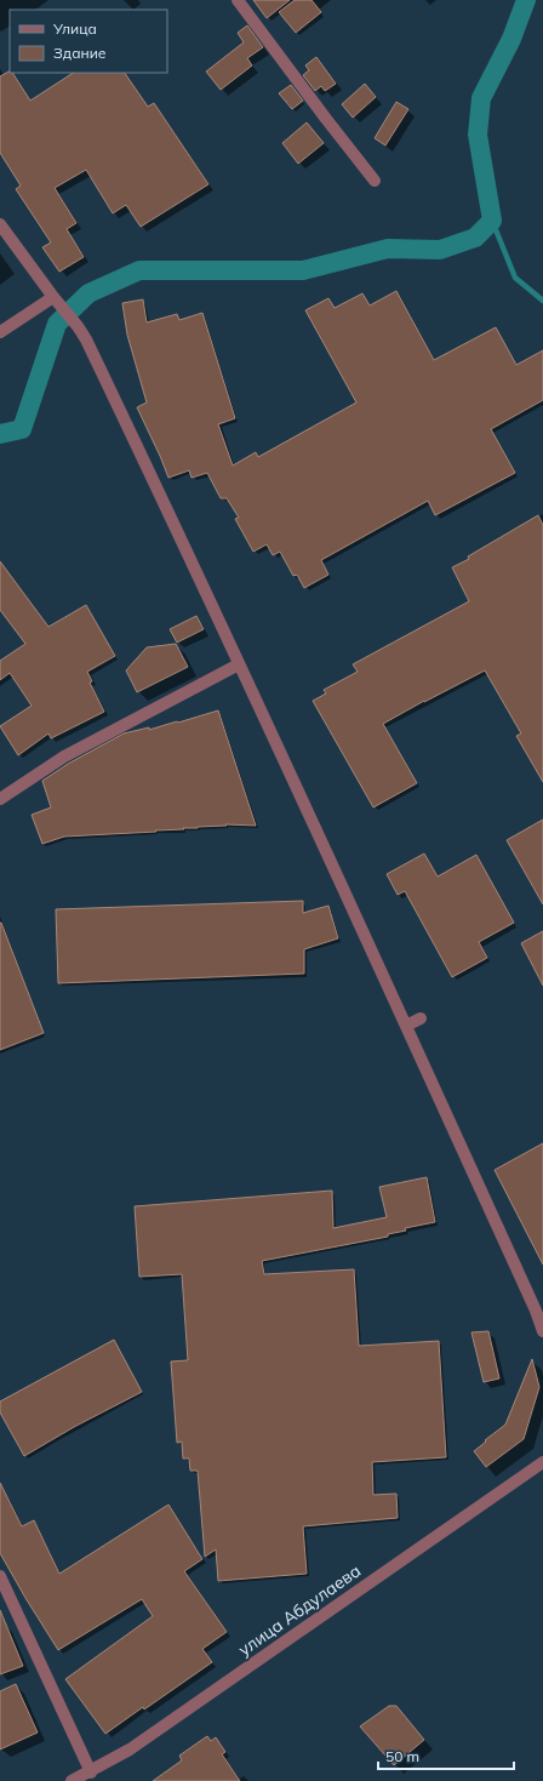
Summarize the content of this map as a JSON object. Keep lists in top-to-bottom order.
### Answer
{
  "streets": {
    "street": ["улица Абдулаева"]
  },
  "legend": ["Улица", "Здание"],
  "scale_bar": "50 m"
}
